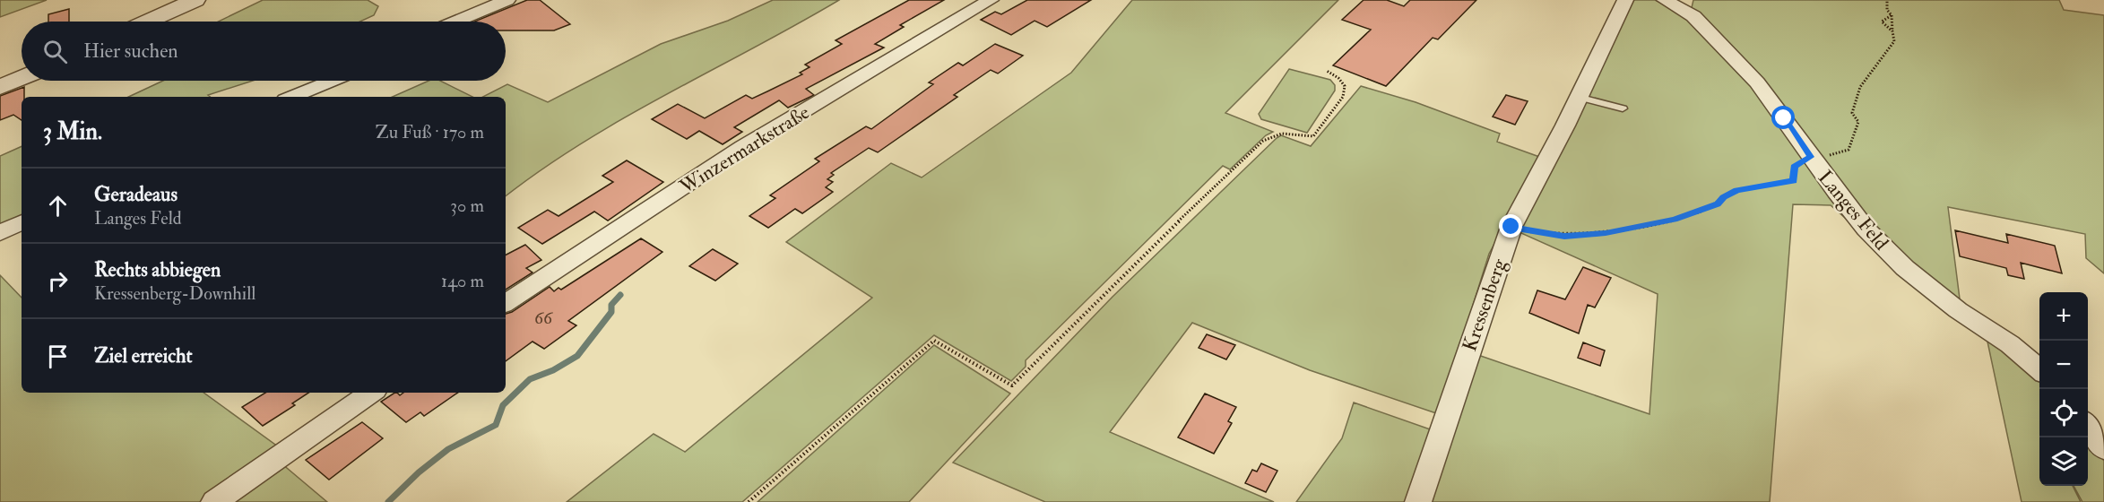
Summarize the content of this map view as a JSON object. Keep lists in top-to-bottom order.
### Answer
{
  "streets": {
    "street": ["Winzermarkstraße", "Langes Feld", "Kressenberg"]
  },
  "house_numbers": ["66"],
  "page": {
    "search": "Hier suchen",
    "heading": ["3 Min.", "Zu Fuß · 170 m"],
    "list": [
      ["Geradeaus", "Langes Feld", "30 m"],
      ["Rechts abbiegen", "Kressenberg-Downhill", "140 m"],
      "Ziel erreicht"
    ],
    "map_buttons": ["+", "−"]
  }
}
